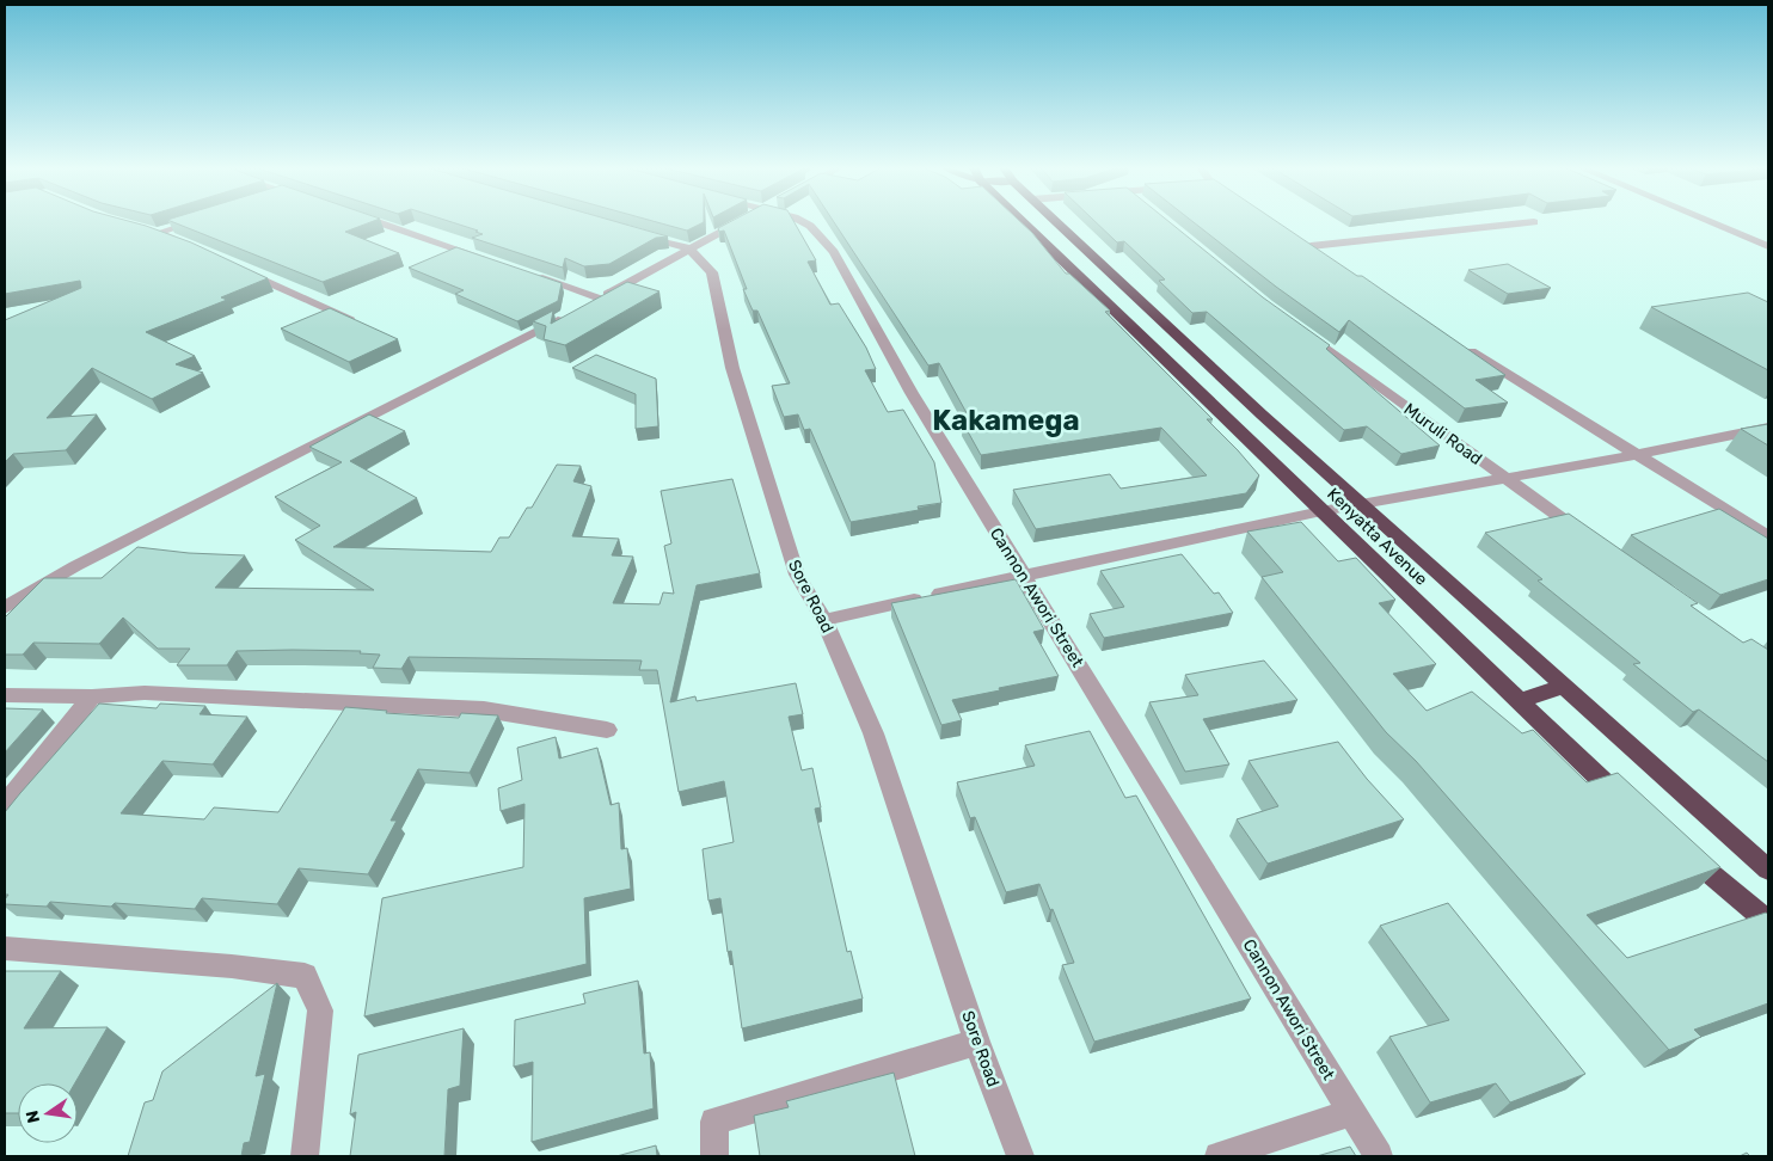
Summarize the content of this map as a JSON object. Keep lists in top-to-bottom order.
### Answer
{
  "streets": {
    "highway": ["Kenyatta Avenue"],
    "street": ["Muruli Road", "Sore Road", "Cannon Awori Street"]
  },
  "districts": ["Kakamega"],
  "north": "left"
}
